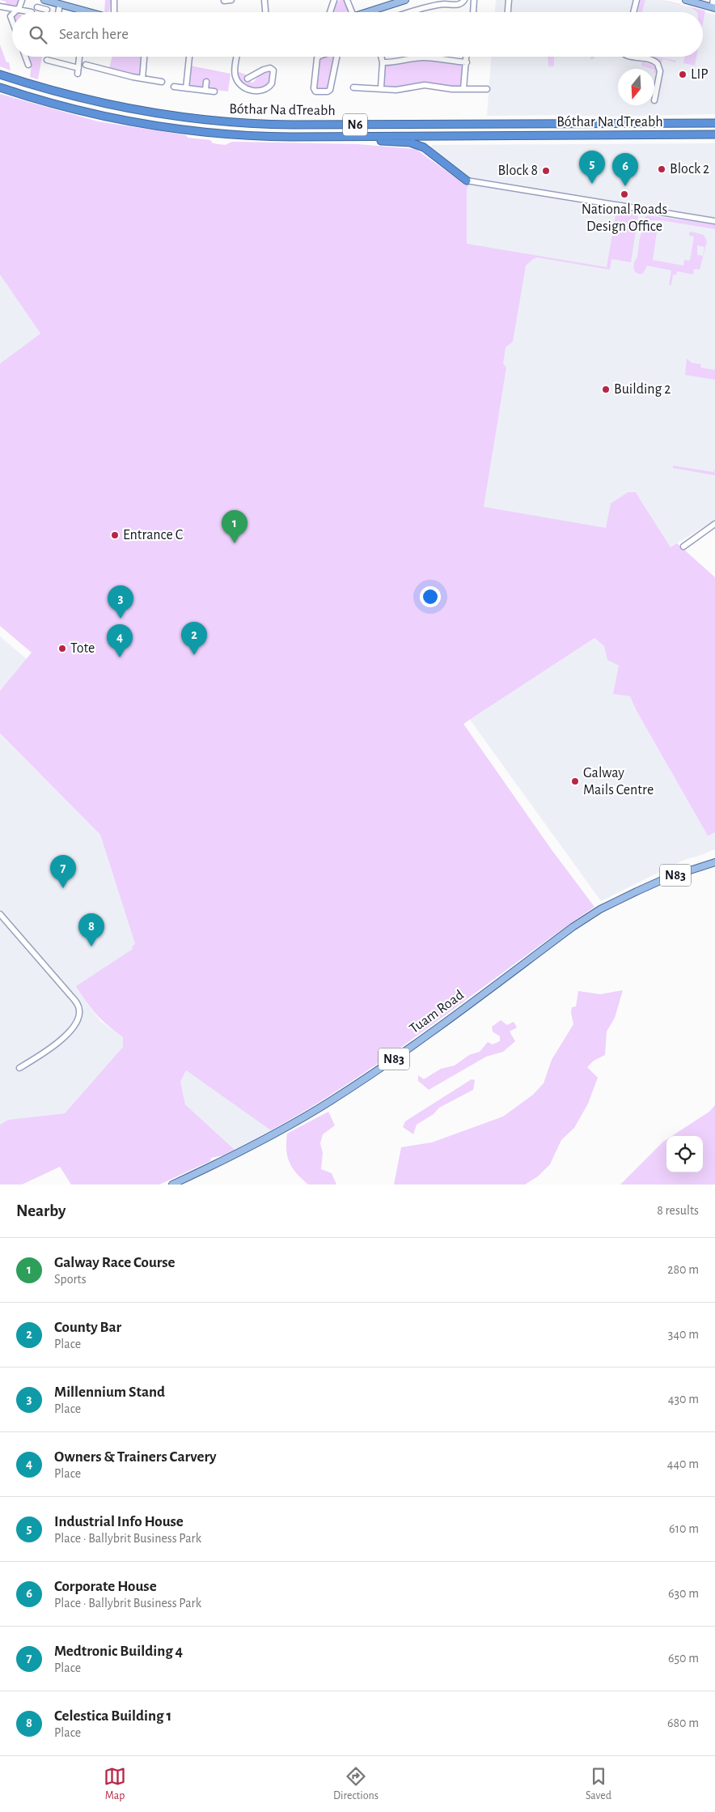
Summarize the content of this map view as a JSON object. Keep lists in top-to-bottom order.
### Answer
{
  "streets": {
    "highway": ["Bóthar Na dTreabh", "N6"],
    "main road": ["N83", "Tuam Road"]
  },
  "crossings": [
    ["Bóthar Na dTreabh", "N6"]
  ],
  "places": [
    "LIP",
    "Block 2",
    "Block 8",
    "National Roads Design Office",
    "Building 2",
    "Entrance C",
    "Tote",
    "Galway Mails Centre"
  ],
  "north": "bottom",
  "page": {
    "search": "Search here",
    "pins": [
      "5",
      "6",
      "1",
      "3",
      "2",
      "4",
      "7",
      "8"
    ],
    "heading": ["Nearby", "8 results"],
    "list": [
      {
        "mark": "1",
        "name": "Galway Race Course",
        "note": "Sports",
        "value": "280 m"
      },
      {
        "mark": "2",
        "name": "County Bar",
        "note": "Place",
        "value": "340 m"
      },
      {
        "mark": "3",
        "name": "Millennium Stand",
        "note": "Place",
        "value": "430 m"
      },
      {
        "mark": "4",
        "name": "Owners & Trainers Carvery",
        "note": "Place",
        "value": "440 m"
      },
      {
        "mark": "5",
        "name": "Industrial Info House",
        "note": "Place · Ballybrit Business Park",
        "value": "610 m"
      },
      {
        "mark": "6",
        "name": "Corporate House",
        "note": "Place · Ballybrit Business Park",
        "value": "630 m"
      },
      {
        "mark": "7",
        "name": "Medtronic Building 4",
        "note": "Place",
        "value": "650 m"
      },
      {
        "mark": "8",
        "name": "Celestica Building 1",
        "note": "Place",
        "value": "680 m"
      }
    ],
    "nav": ["Map", "Directions", "Saved"]
  }
}
